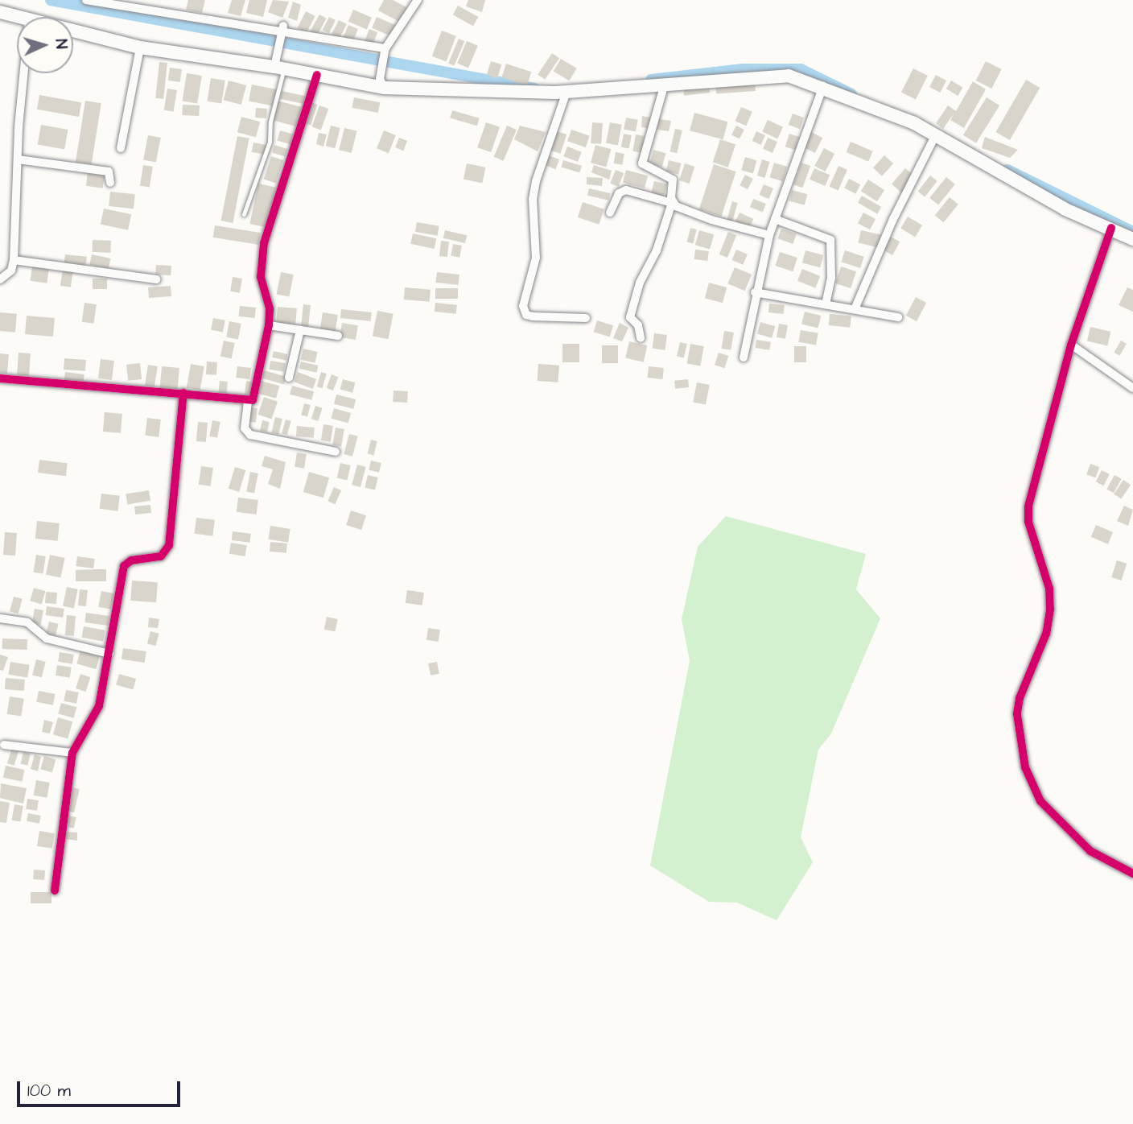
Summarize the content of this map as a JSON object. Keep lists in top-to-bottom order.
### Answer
{
  "scale_bar": "100 m",
  "north": "right"
}
